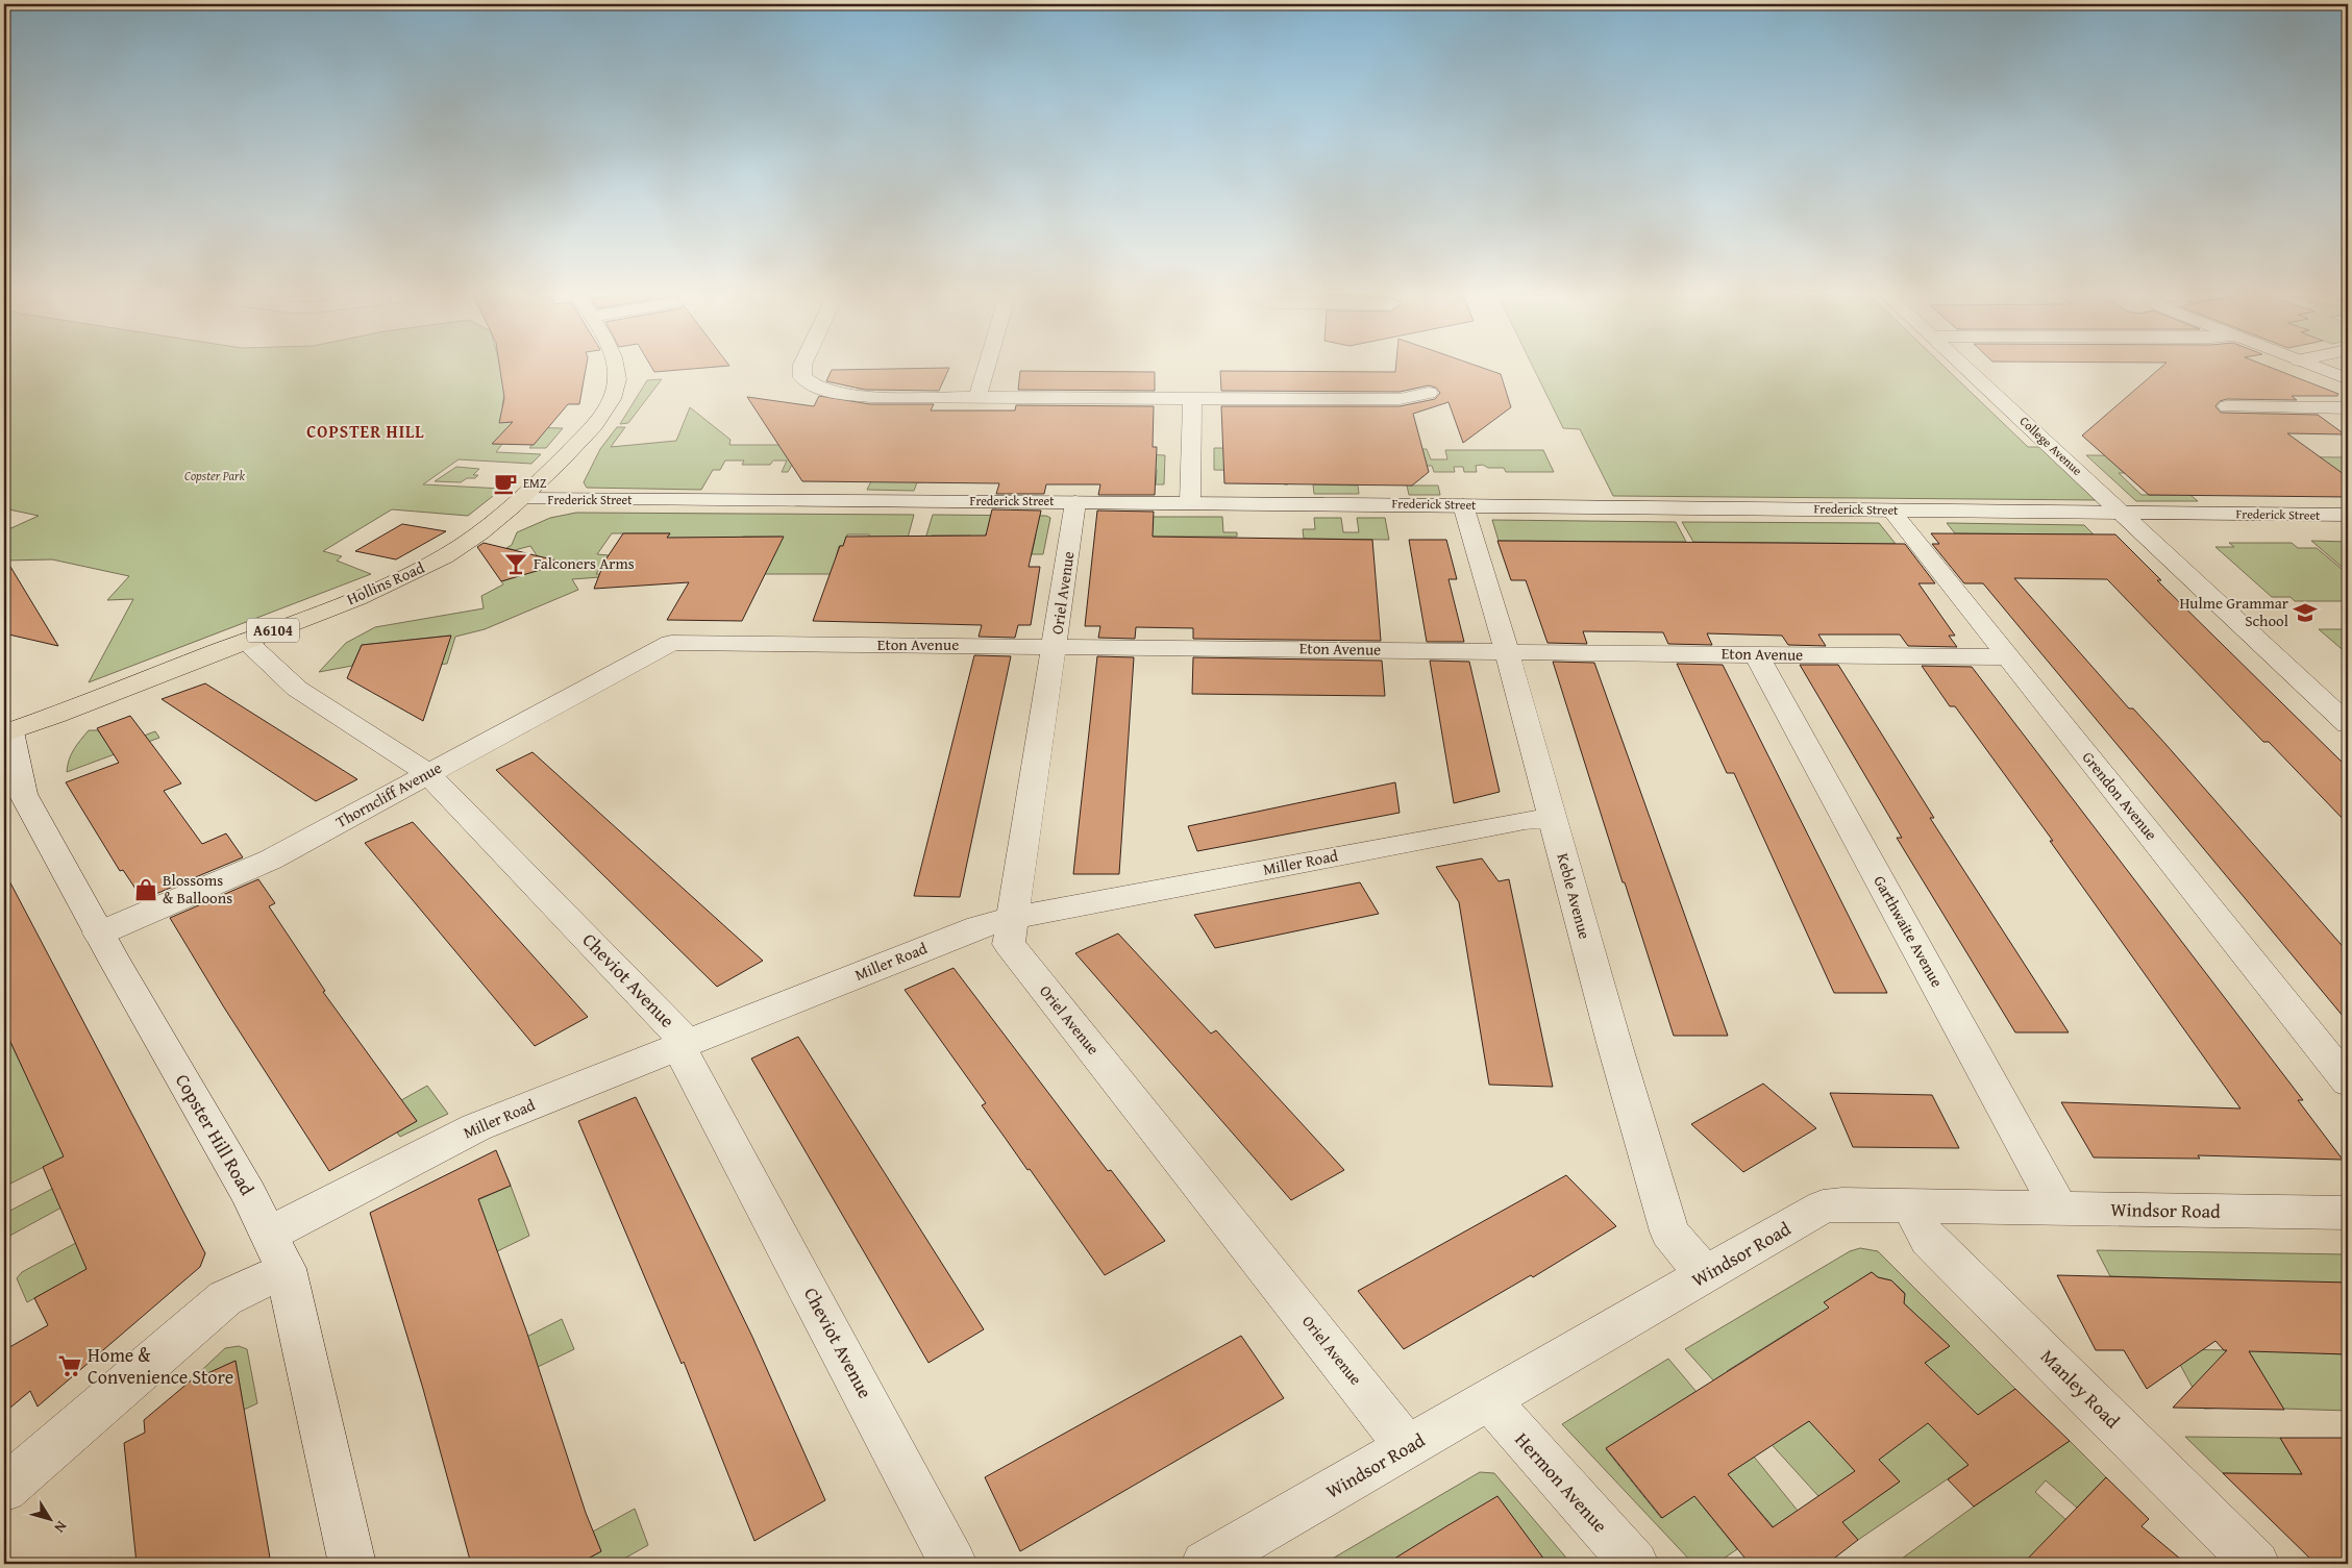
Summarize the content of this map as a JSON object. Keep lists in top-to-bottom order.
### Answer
{
  "streets": {
    "main road": ["Hollins Road", "A6104"],
    "street": [
      "College Avenue",
      "Frederick Street",
      "Oriel Avenue",
      "Eton Avenue",
      "Thorncliff Avenue",
      "Grendon Avenue",
      "Miller Road",
      "Keble Avenue",
      "Garthwaite Avenue",
      "Cheviot Avenue",
      "Copster Hill Road",
      "Windsor Road",
      "Manley Road",
      "Hermon Avenue"
    ]
  },
  "crossings": [
    ["College Avenue", "Frederick Street"],
    ["Frederick Street", "Hollins Road"],
    ["Frederick Street", "Oriel Avenue"],
    ["Frederick Street", "Grendon Avenue"],
    ["Frederick Street", "Keble Avenue"],
    ["Hollins Road", "Cheviot Avenue"],
    ["Hollins Road", "Copster Hill Road"],
    ["Oriel Avenue", "Eton Avenue"],
    ["Oriel Avenue", "Miller Road"],
    ["Oriel Avenue", "Windsor Road"],
    ["Eton Avenue", "Thorncliff Avenue"],
    ["Eton Avenue", "Grendon Avenue"],
    ["Eton Avenue", "Keble Avenue"],
    ["Eton Avenue", "Garthwaite Avenue"],
    ["Thorncliff Avenue", "Cheviot Avenue"],
    ["Thorncliff Avenue", "Copster Hill Road"],
    ["Miller Road", "Keble Avenue"],
    ["Miller Road", "Cheviot Avenue"],
    ["Miller Road", "Copster Hill Road"],
    ["Keble Avenue", "Windsor Road"],
    ["Garthwaite Avenue", "Windsor Road"],
    ["Windsor Road", "Manley Road"],
    ["Windsor Road", "Hermon Avenue"]
  ],
  "districts": ["COPSTER HILL"],
  "parks": ["Copster Park"],
  "places": {
    "cafe": ["EMZ"],
    "bar": ["Falconers Arms"],
    "school or university": ["Hulme Grammar School"],
    "shop": ["Blossoms & Balloons"],
    "supermarket": ["Home & Convenience Store"]
  },
  "north": "bottom right"
}
